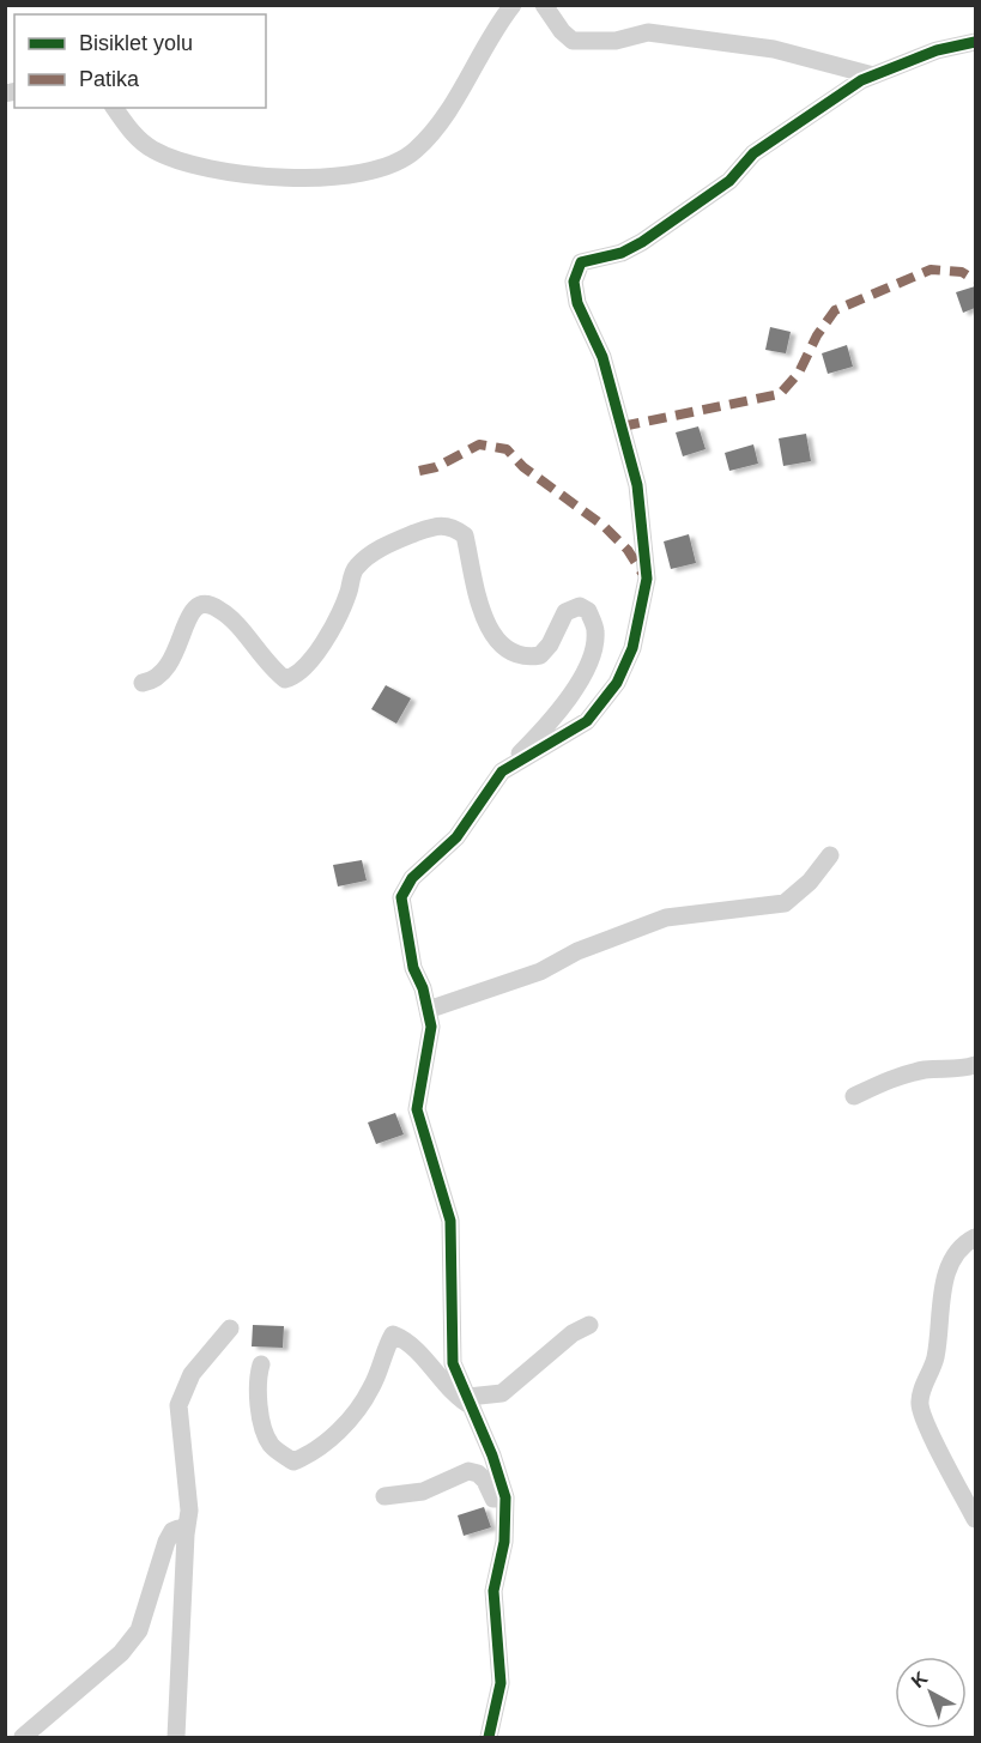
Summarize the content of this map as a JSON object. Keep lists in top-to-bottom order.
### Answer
{
  "legend": ["Bisiklet yolu", "Patika"],
  "north": "top left"
}
